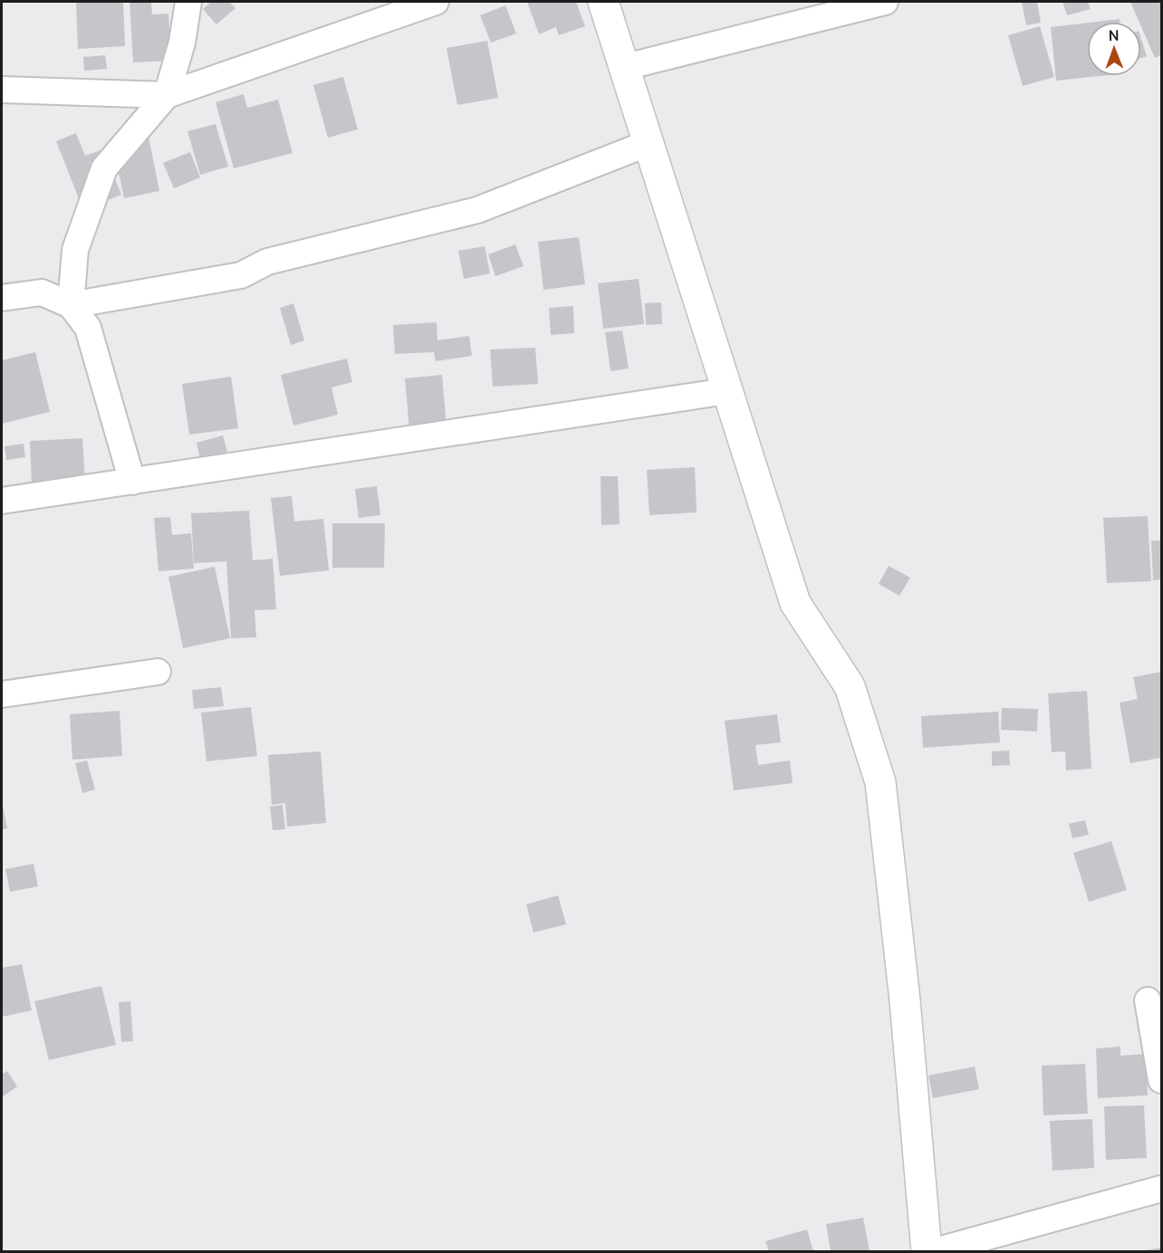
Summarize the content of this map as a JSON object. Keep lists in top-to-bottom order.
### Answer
{
  "north": "top"
}
